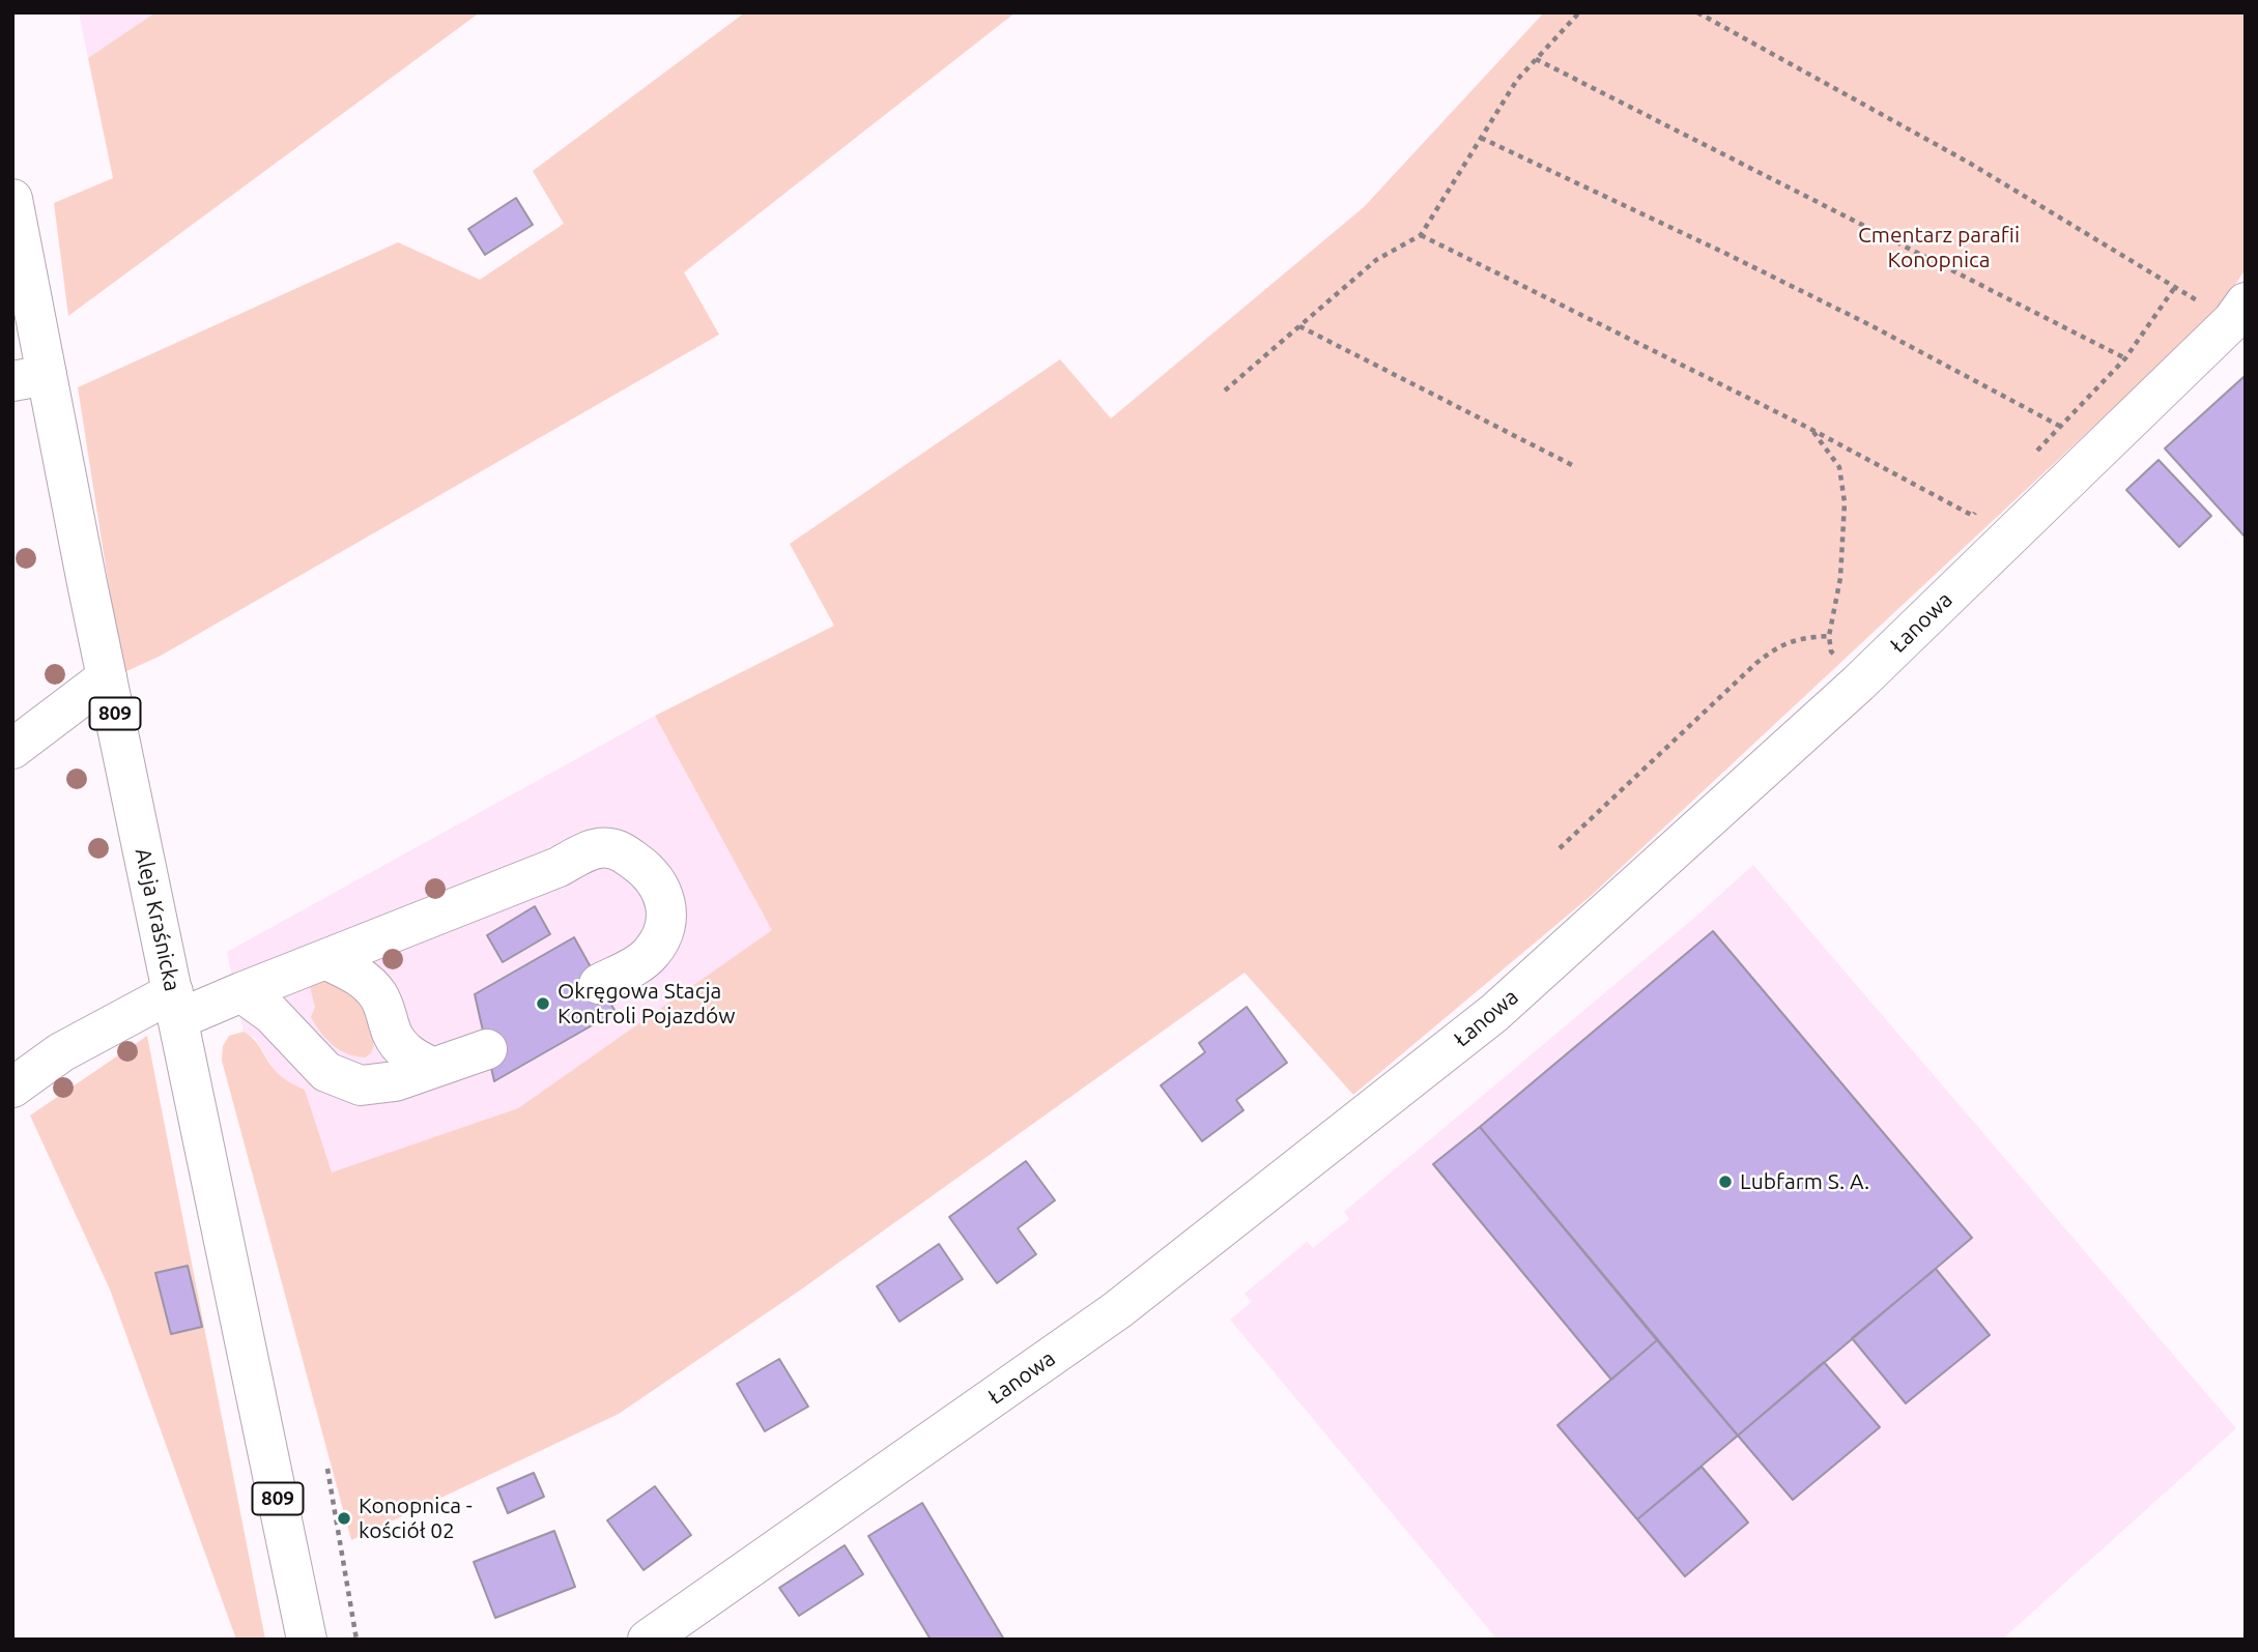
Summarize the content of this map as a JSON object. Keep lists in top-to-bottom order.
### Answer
{
  "streets": {
    "street": ["Łanowa", "809", "Aleja Kraśnicka"]
  },
  "parks": ["Cmentarz parafii Konopnica"],
  "places": ["Okręgowa Stacja Kontroli Pojazdów", "Lubfarm S. A.", "Konopnica - kościół 02"]
}
